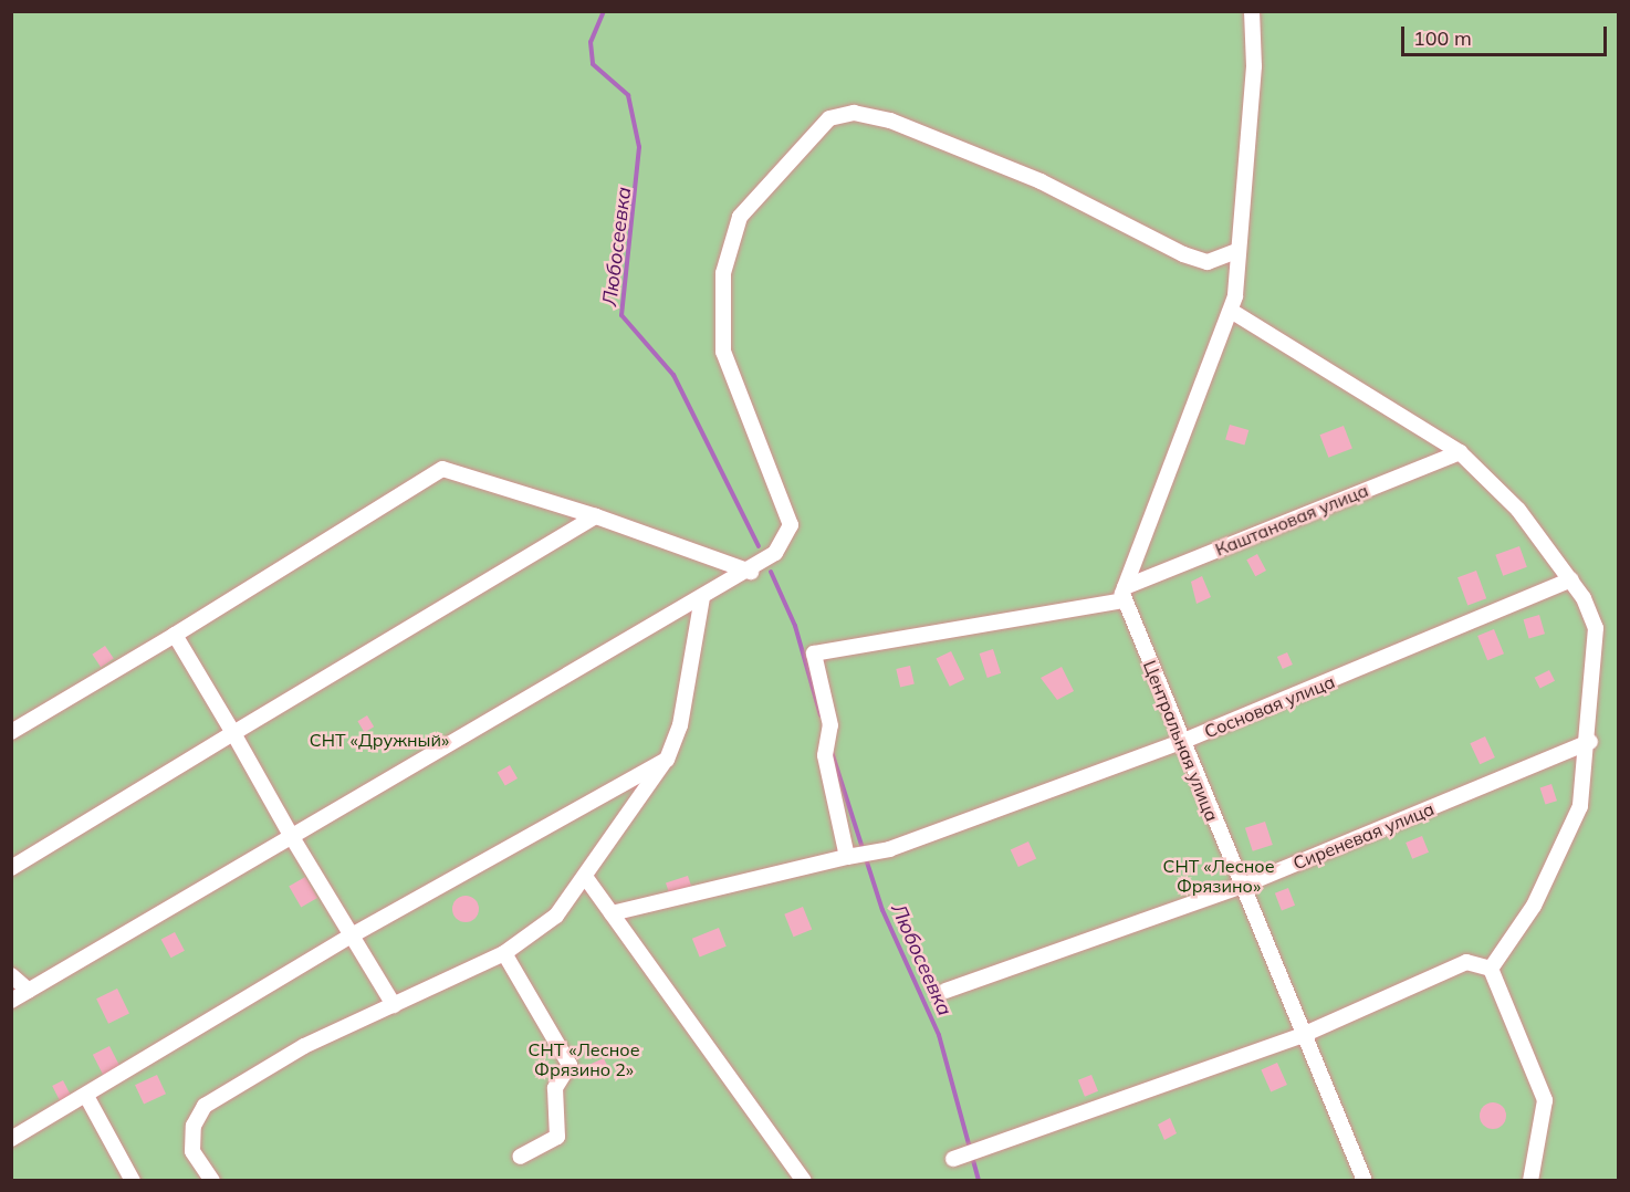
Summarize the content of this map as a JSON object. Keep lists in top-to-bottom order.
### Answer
{
  "streets": {
    "street": [
      "Каштановая улица",
      "Сосновая улица",
      "Центральная улица",
      "Сиреневая улица"
    ]
  },
  "crossings": [
    ["Каштановая улица", "Сосновая улица"],
    ["Каштановая улица", "Центральная улица"],
    ["Сосновая улица", "Центральная улица"],
    ["Центральная улица", "Сиреневая улица"]
  ],
  "water": ["Любосеевка"],
  "parks": ["СНТ «Дружный»", "СНТ «Лесное Фрязино»", "СНТ «Лесное Фрязино 2»"],
  "scale_bar": "100 m"
}
